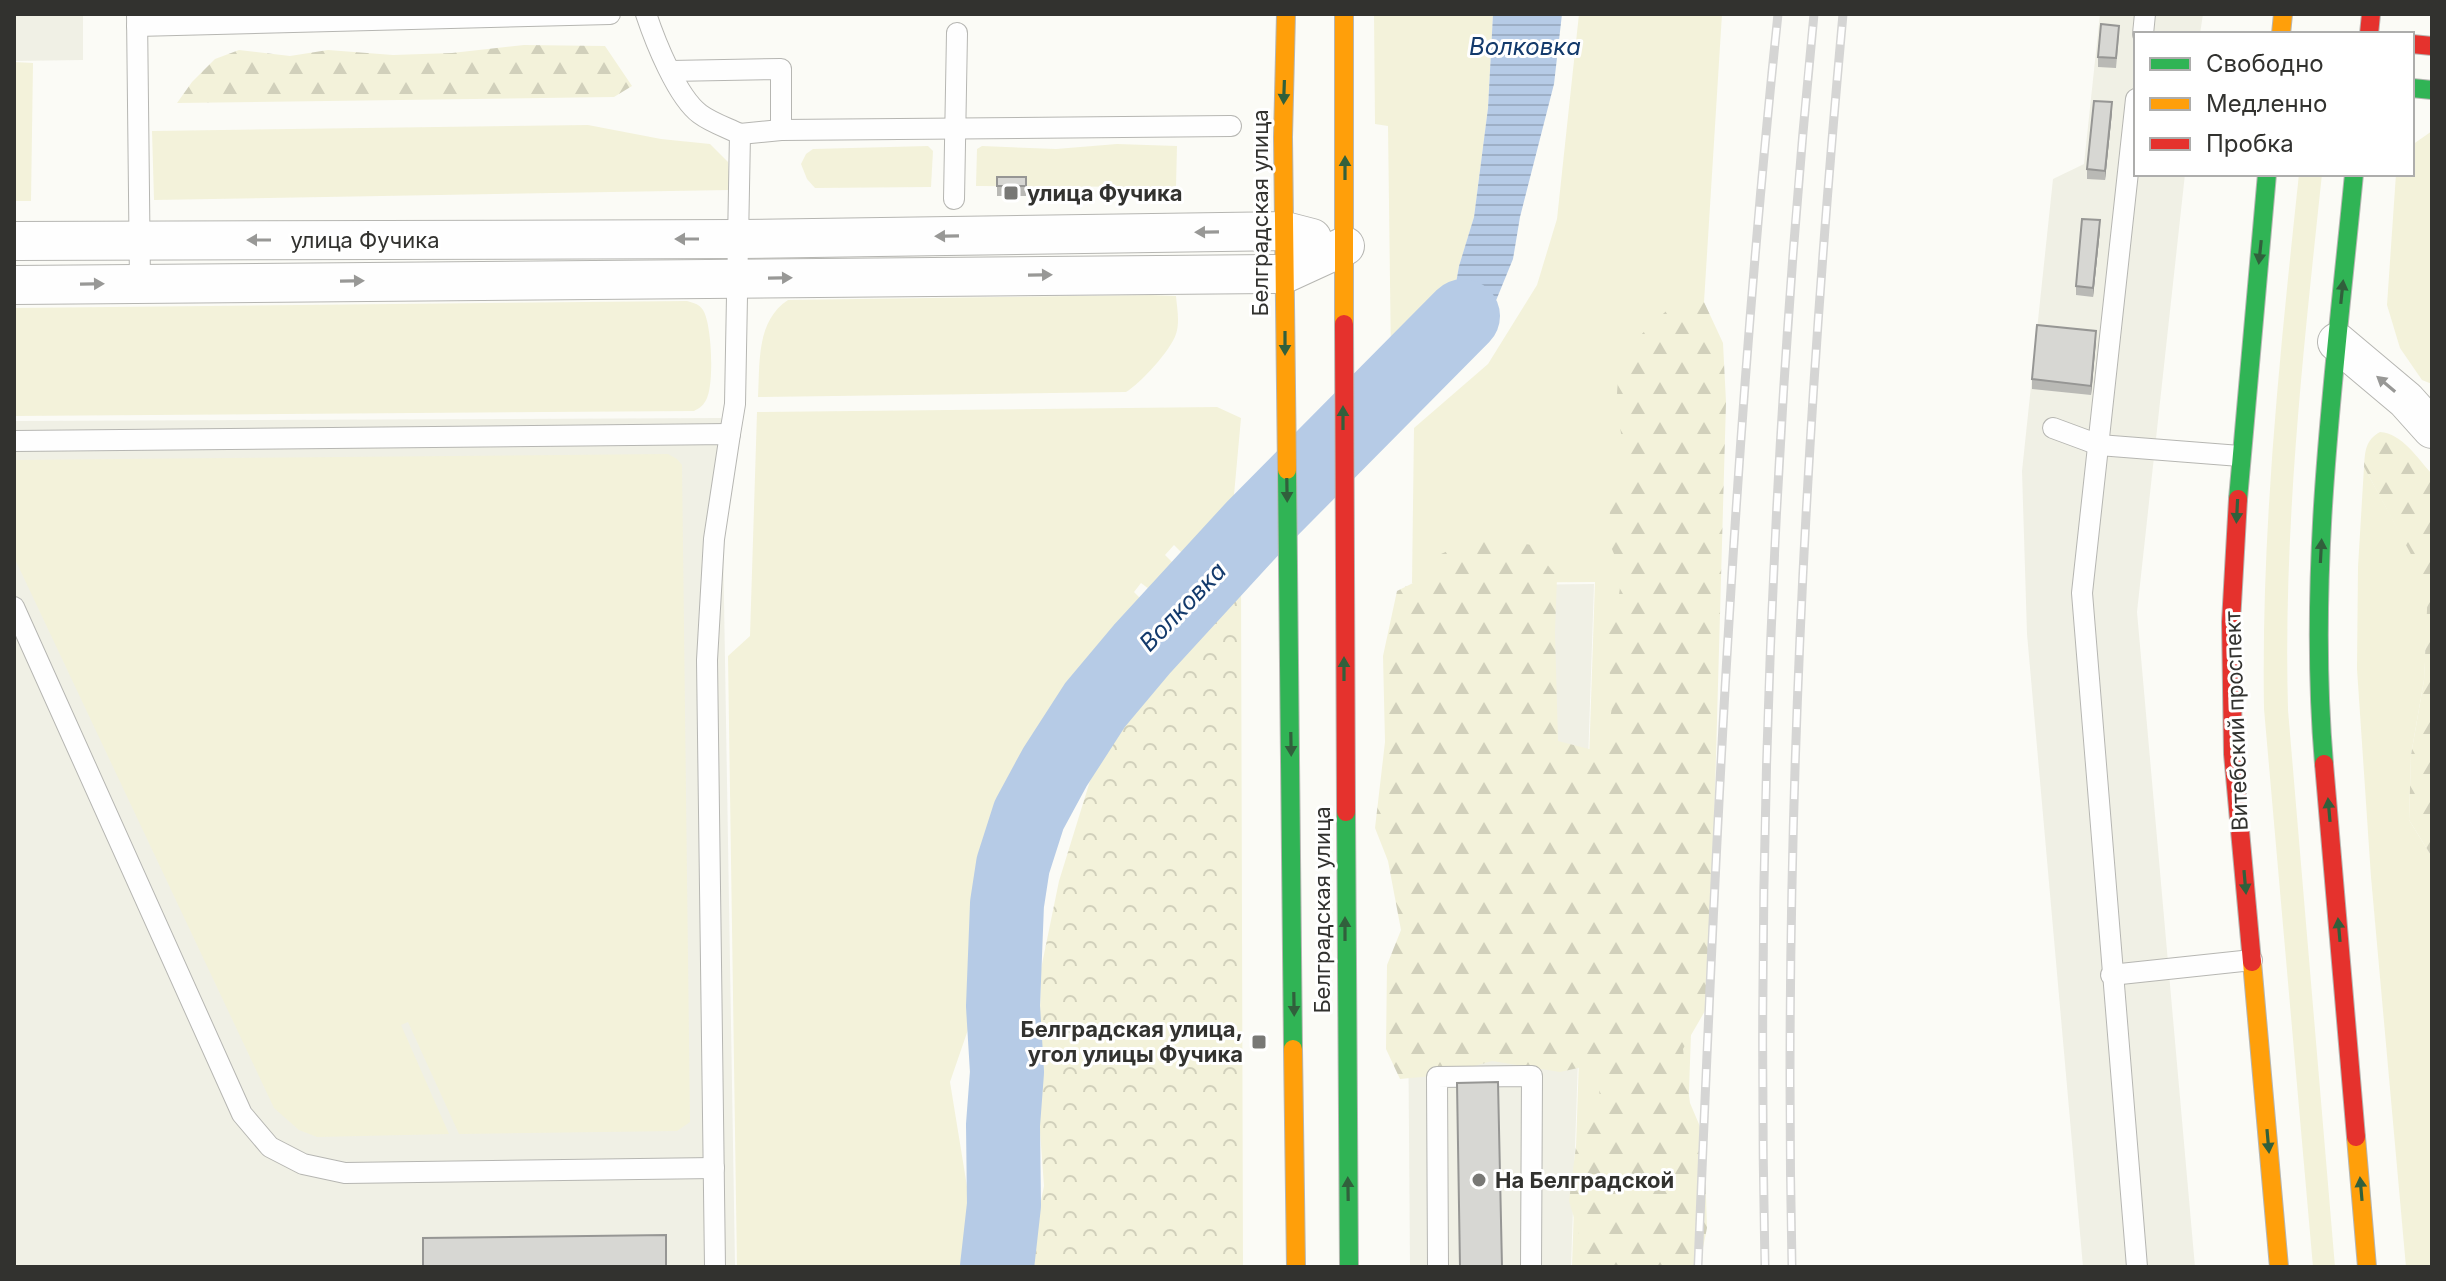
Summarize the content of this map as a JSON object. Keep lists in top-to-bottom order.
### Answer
{
  "streets": {
    "street": ["Белградская улица", "улица Фучика", "Витебский проспект"]
  },
  "crossings": [
    ["Белградская улица", "улица Фучика"]
  ],
  "water": ["Волковка"],
  "places": {
    "transit": ["улица Фучика", "Белградская улица, угол улицы Фучика"],
    "other": ["На Белградской"]
  },
  "legend": ["Свободно", "Медленно", "Пробка"]
}
